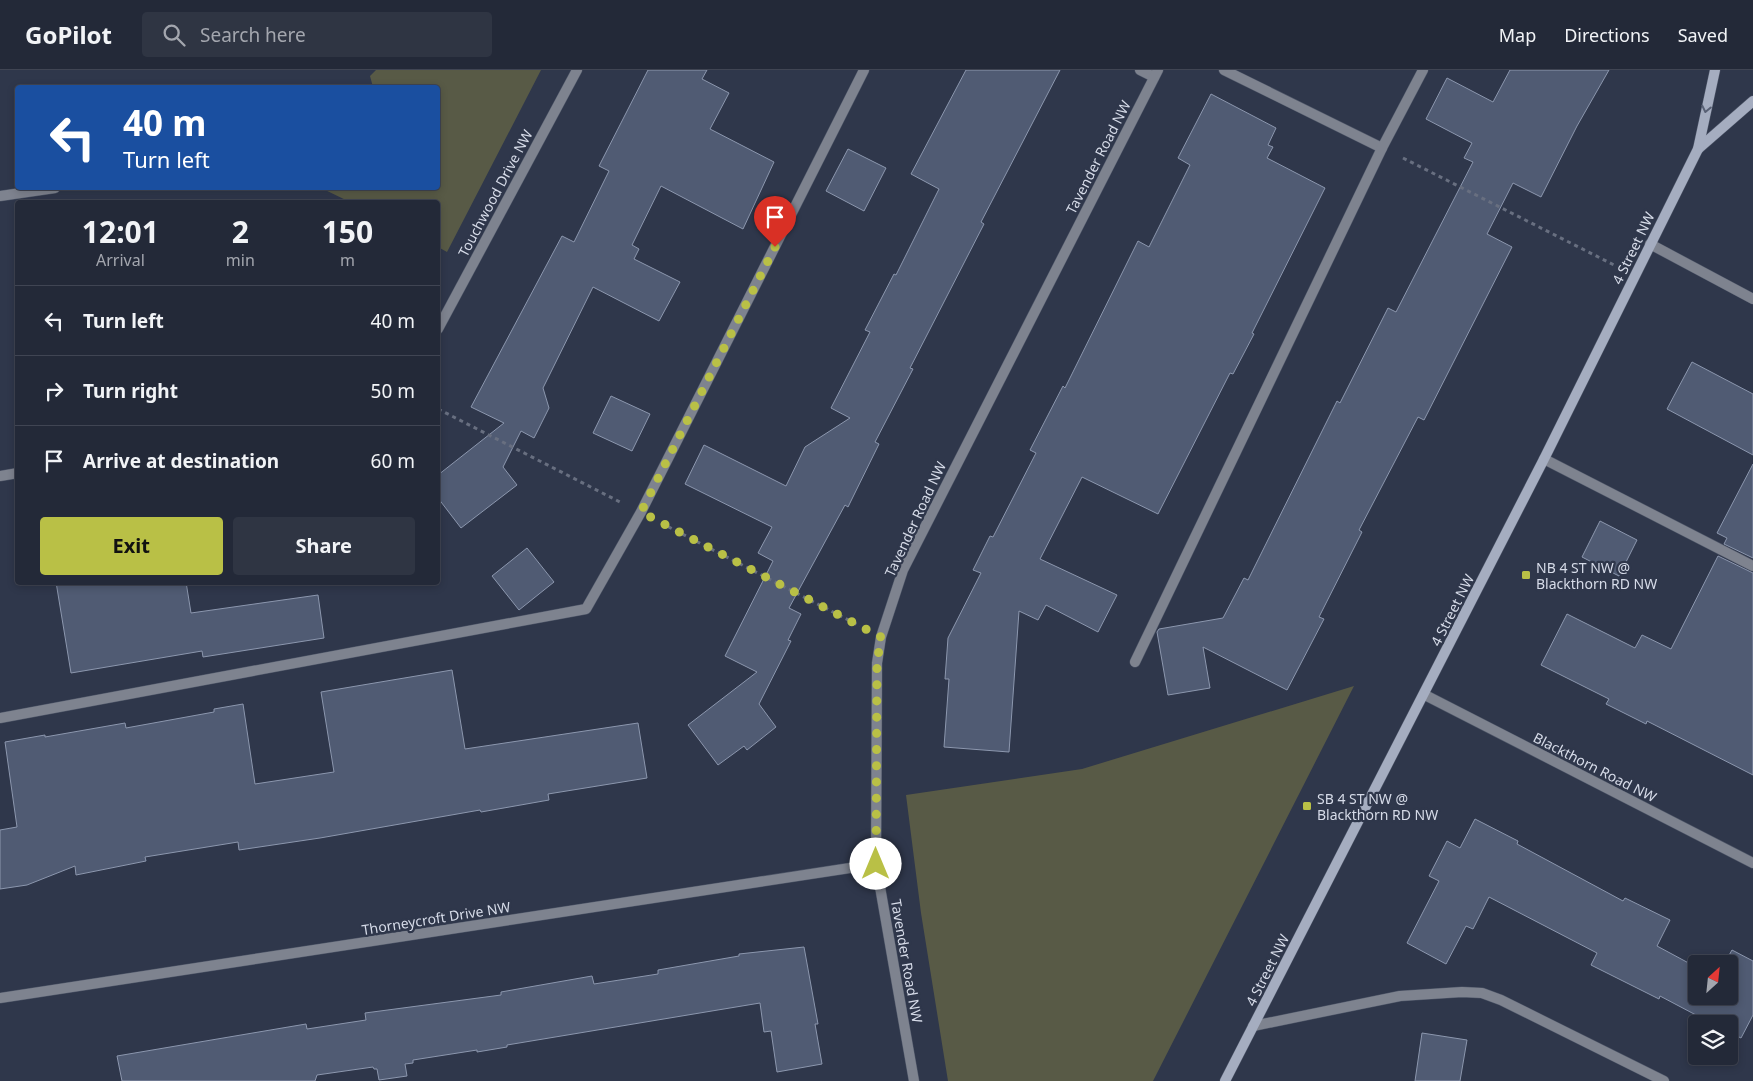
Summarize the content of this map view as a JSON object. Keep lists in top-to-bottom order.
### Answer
{
  "streets": {
    "main road": ["4 Street NW"],
    "street": [
      "Tavender Road NW",
      "Touchwood Drive NW",
      "Blackthorn Road NW",
      "Thorneycroft Drive NW"
    ]
  },
  "crossings": [
    ["Tavender Road NW", "Thorneycroft Drive NW"],
    ["4 Street NW", "Blackthorn Road NW"]
  ],
  "places": {
    "transit": ["NB 4 ST NW @ Blackthorn RD NW", "SB 4 ST NW @ Blackthorn RD NW"]
  },
  "north": "top right",
  "page": {
    "header": "GoPilot",
    "search": "Search here",
    "nav": ["Map", "Directions", "Saved"],
    "turn": ["40 m", "Turn left"],
    "eta": [
      "12:01",
      "Arrival",
      "2",
      "min",
      "150",
      "m"
    ],
    "list": [
      {
        "name": "Turn left",
        "value": "40 m"
      },
      {
        "name": "Turn right",
        "value": "50 m"
      },
      {
        "name": "Arrive at destination",
        "value": "60 m"
      }
    ],
    "buttons": ["Exit", "Share"]
  }
}
